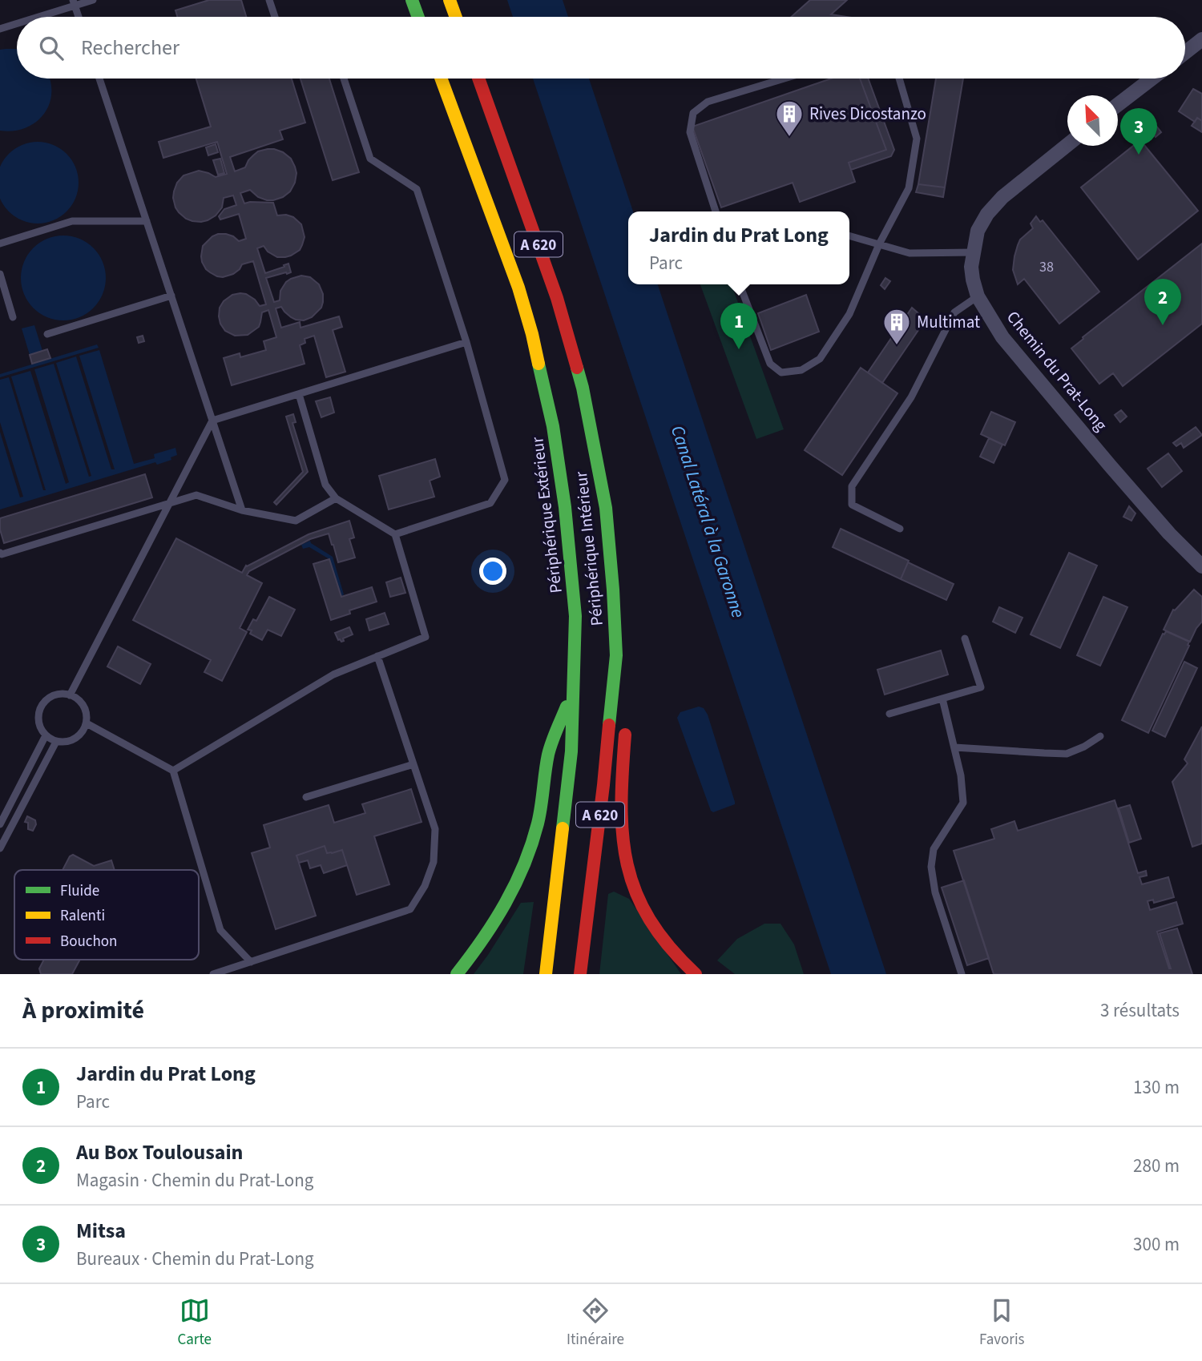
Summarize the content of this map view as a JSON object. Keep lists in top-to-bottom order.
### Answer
{
  "streets": {
    "highway": ["A 620", "Périphérique Extérieur", "Périphérique Intérieur"],
    "street": ["Chemin du Prat-Long"]
  },
  "water": ["Canal Latéral à la Garonne"],
  "places": {
    "building": ["Rives Dicostanzo", "Multimat"]
  },
  "house_numbers": ["38"],
  "legend": ["Fluide", "Ralenti", "Bouchon"],
  "north": "top left",
  "page": {
    "search": "Rechercher",
    "pins": ["3", "2", "1"],
    "popup": ["Jardin du Prat Long", "Parc"],
    "heading": ["À proximité", "3 résultats"],
    "list": [
      {
        "mark": "1",
        "name": "Jardin du Prat Long",
        "note": "Parc",
        "value": "130 m"
      },
      {
        "mark": "2",
        "name": "Au Box Toulousain",
        "note": "Magasin · Chemin du Prat-Long",
        "value": "280 m"
      },
      {
        "mark": "3",
        "name": "Mitsa",
        "note": "Bureaux · Chemin du Prat-Long",
        "value": "300 m"
      }
    ],
    "nav": ["Carte", "Itinéraire", "Favoris"]
  }
}
